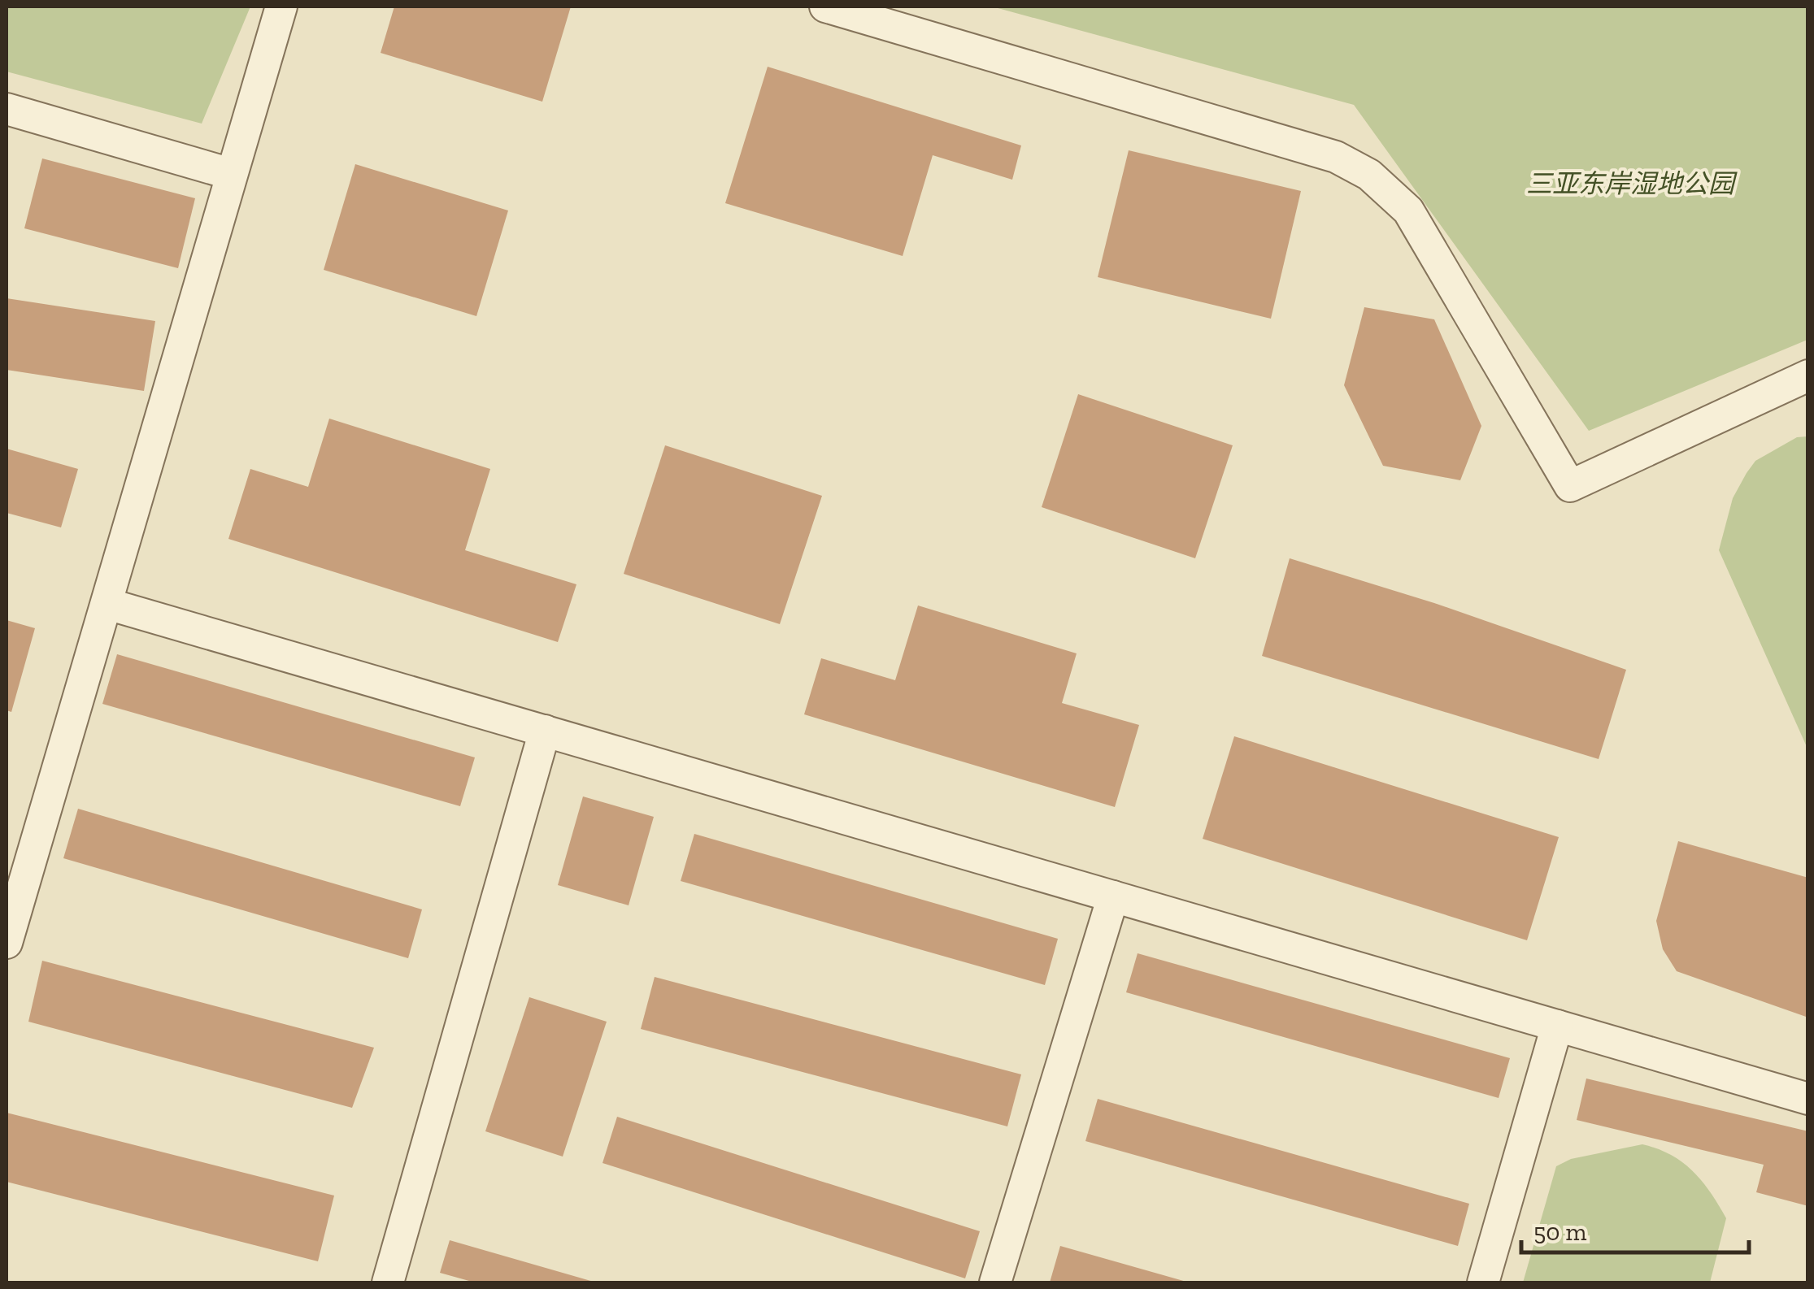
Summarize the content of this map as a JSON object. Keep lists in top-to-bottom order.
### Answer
{
  "parks": ["三亚东岸湿地公园"],
  "scale_bar": "50 m"
}
